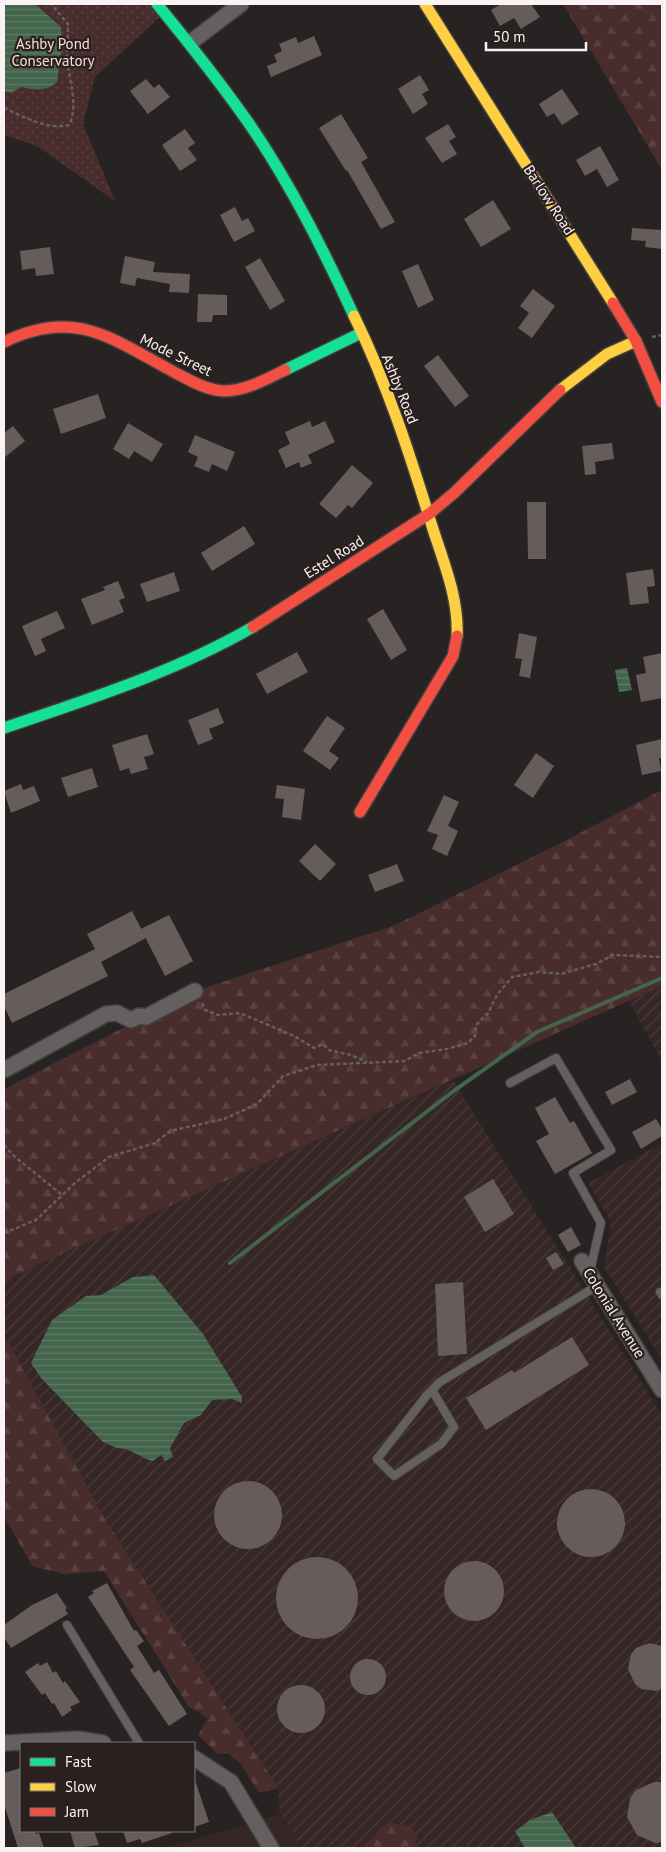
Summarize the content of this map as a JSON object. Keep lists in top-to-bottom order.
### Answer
{
  "streets": {
    "street": [
      "Barlow Road",
      "Mode Street",
      "Ashby Road",
      "Estel Road",
      "Colonial Avenue"
    ]
  },
  "crossings": [
    ["Barlow Road", "Estel Road"],
    ["Mode Street", "Ashby Road"],
    ["Ashby Road", "Estel Road"]
  ],
  "parks": ["Ashby Pond Conservatory"],
  "legend": ["Fast", "Slow", "Jam"],
  "scale_bar": "50 m"
}
